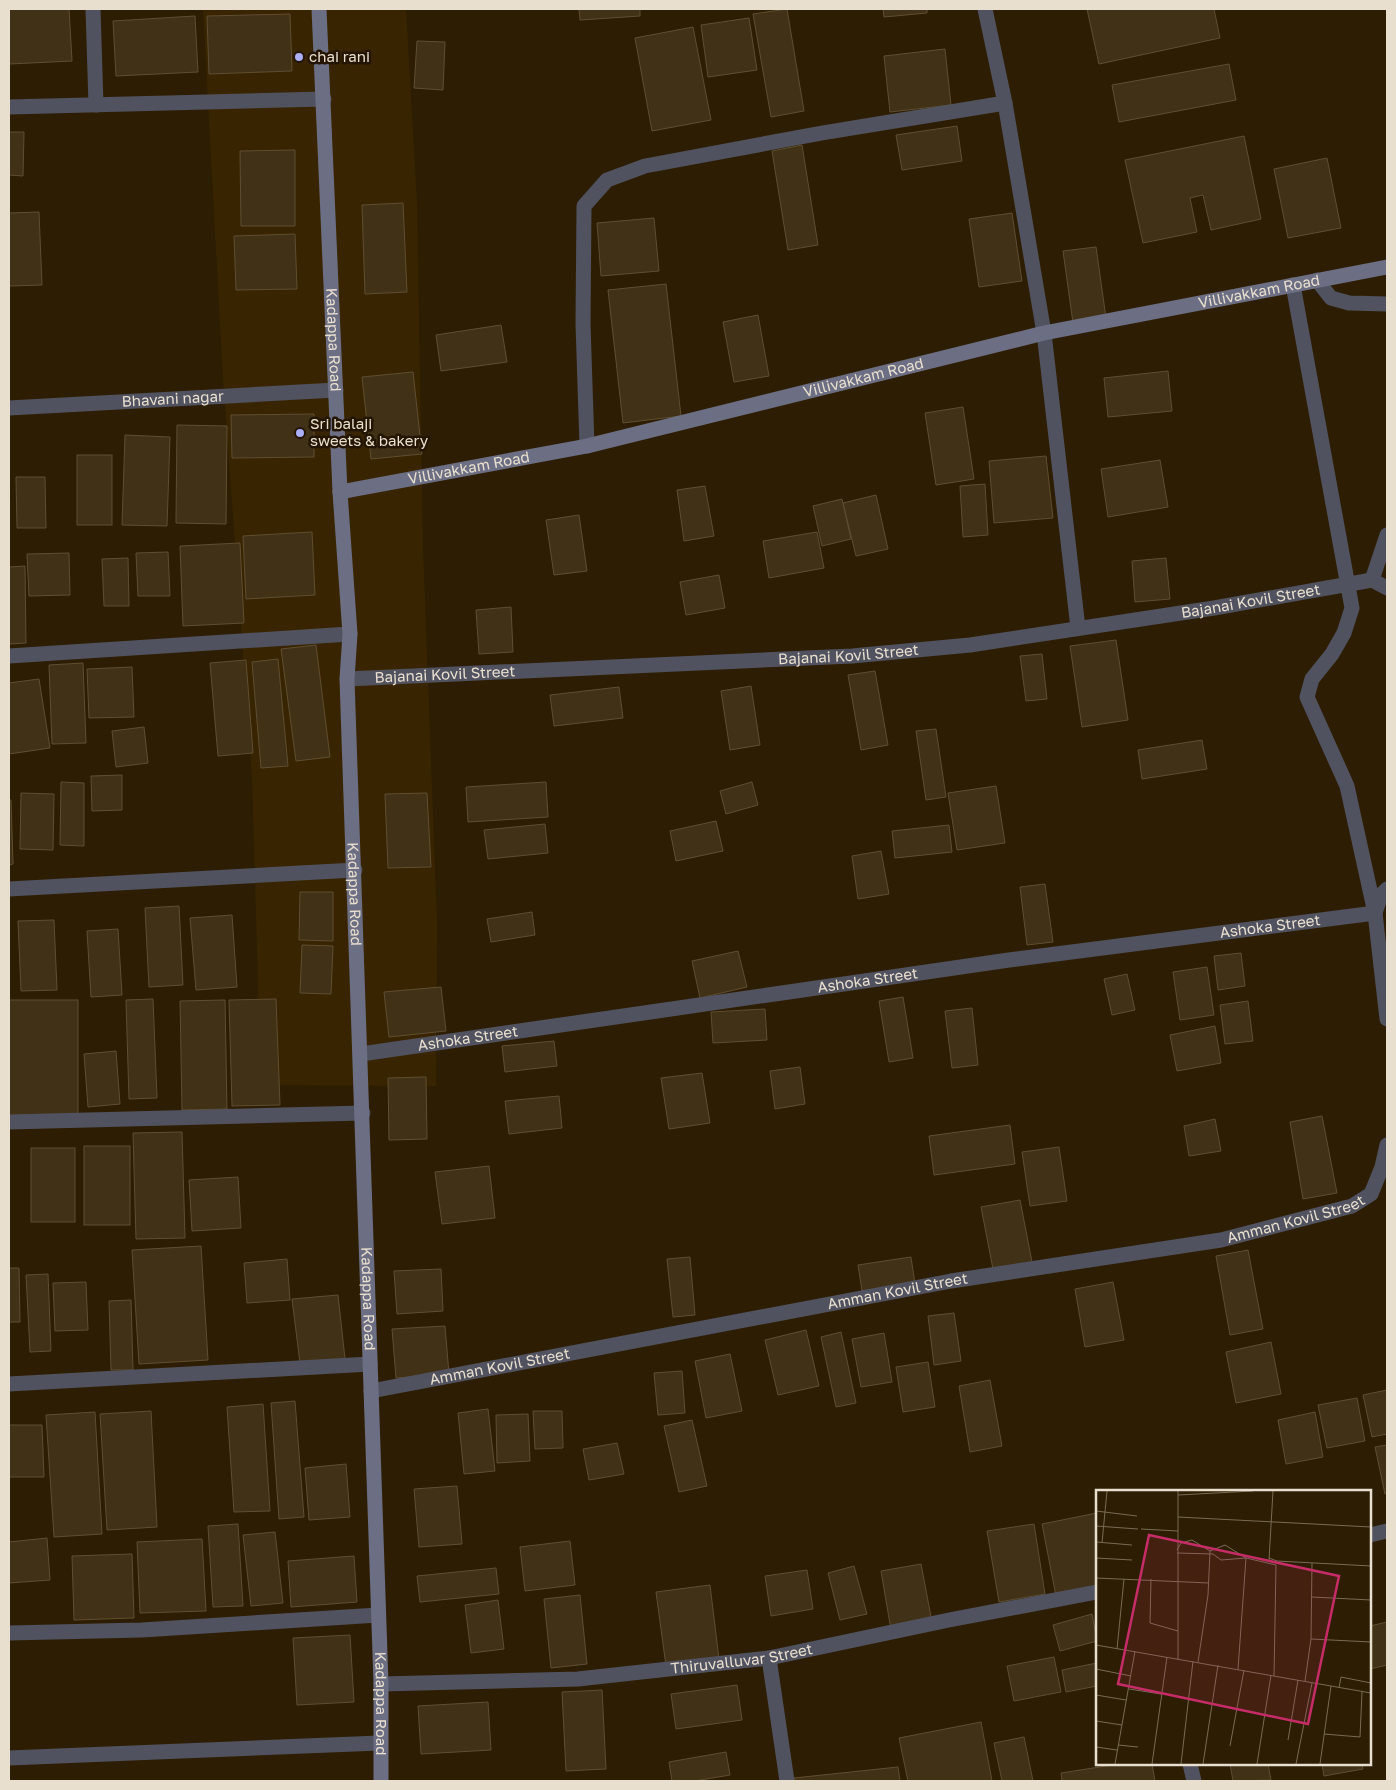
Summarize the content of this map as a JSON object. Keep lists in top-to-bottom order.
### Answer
{
  "streets": {
    "main road": ["Villivakkam Road", "Kadappa Road"],
    "street": [
      "Bhavani nagar",
      "Bajanai Kovil Street",
      "Ashoka Street",
      "Amman Kovil Street",
      "Thiruvalluvar Street"
    ]
  },
  "crossings": [
    ["Villivakkam Road", "Kadappa Road"],
    ["Kadappa Road", "Bhavani nagar"],
    ["Kadappa Road", "Bajanai Kovil Street"],
    ["Kadappa Road", "Ashoka Street"],
    ["Kadappa Road", "Amman Kovil Street"],
    ["Kadappa Road", "Thiruvalluvar Street"]
  ],
  "places": ["chai rani", "Sri balaji sweets & bakery"]
}
